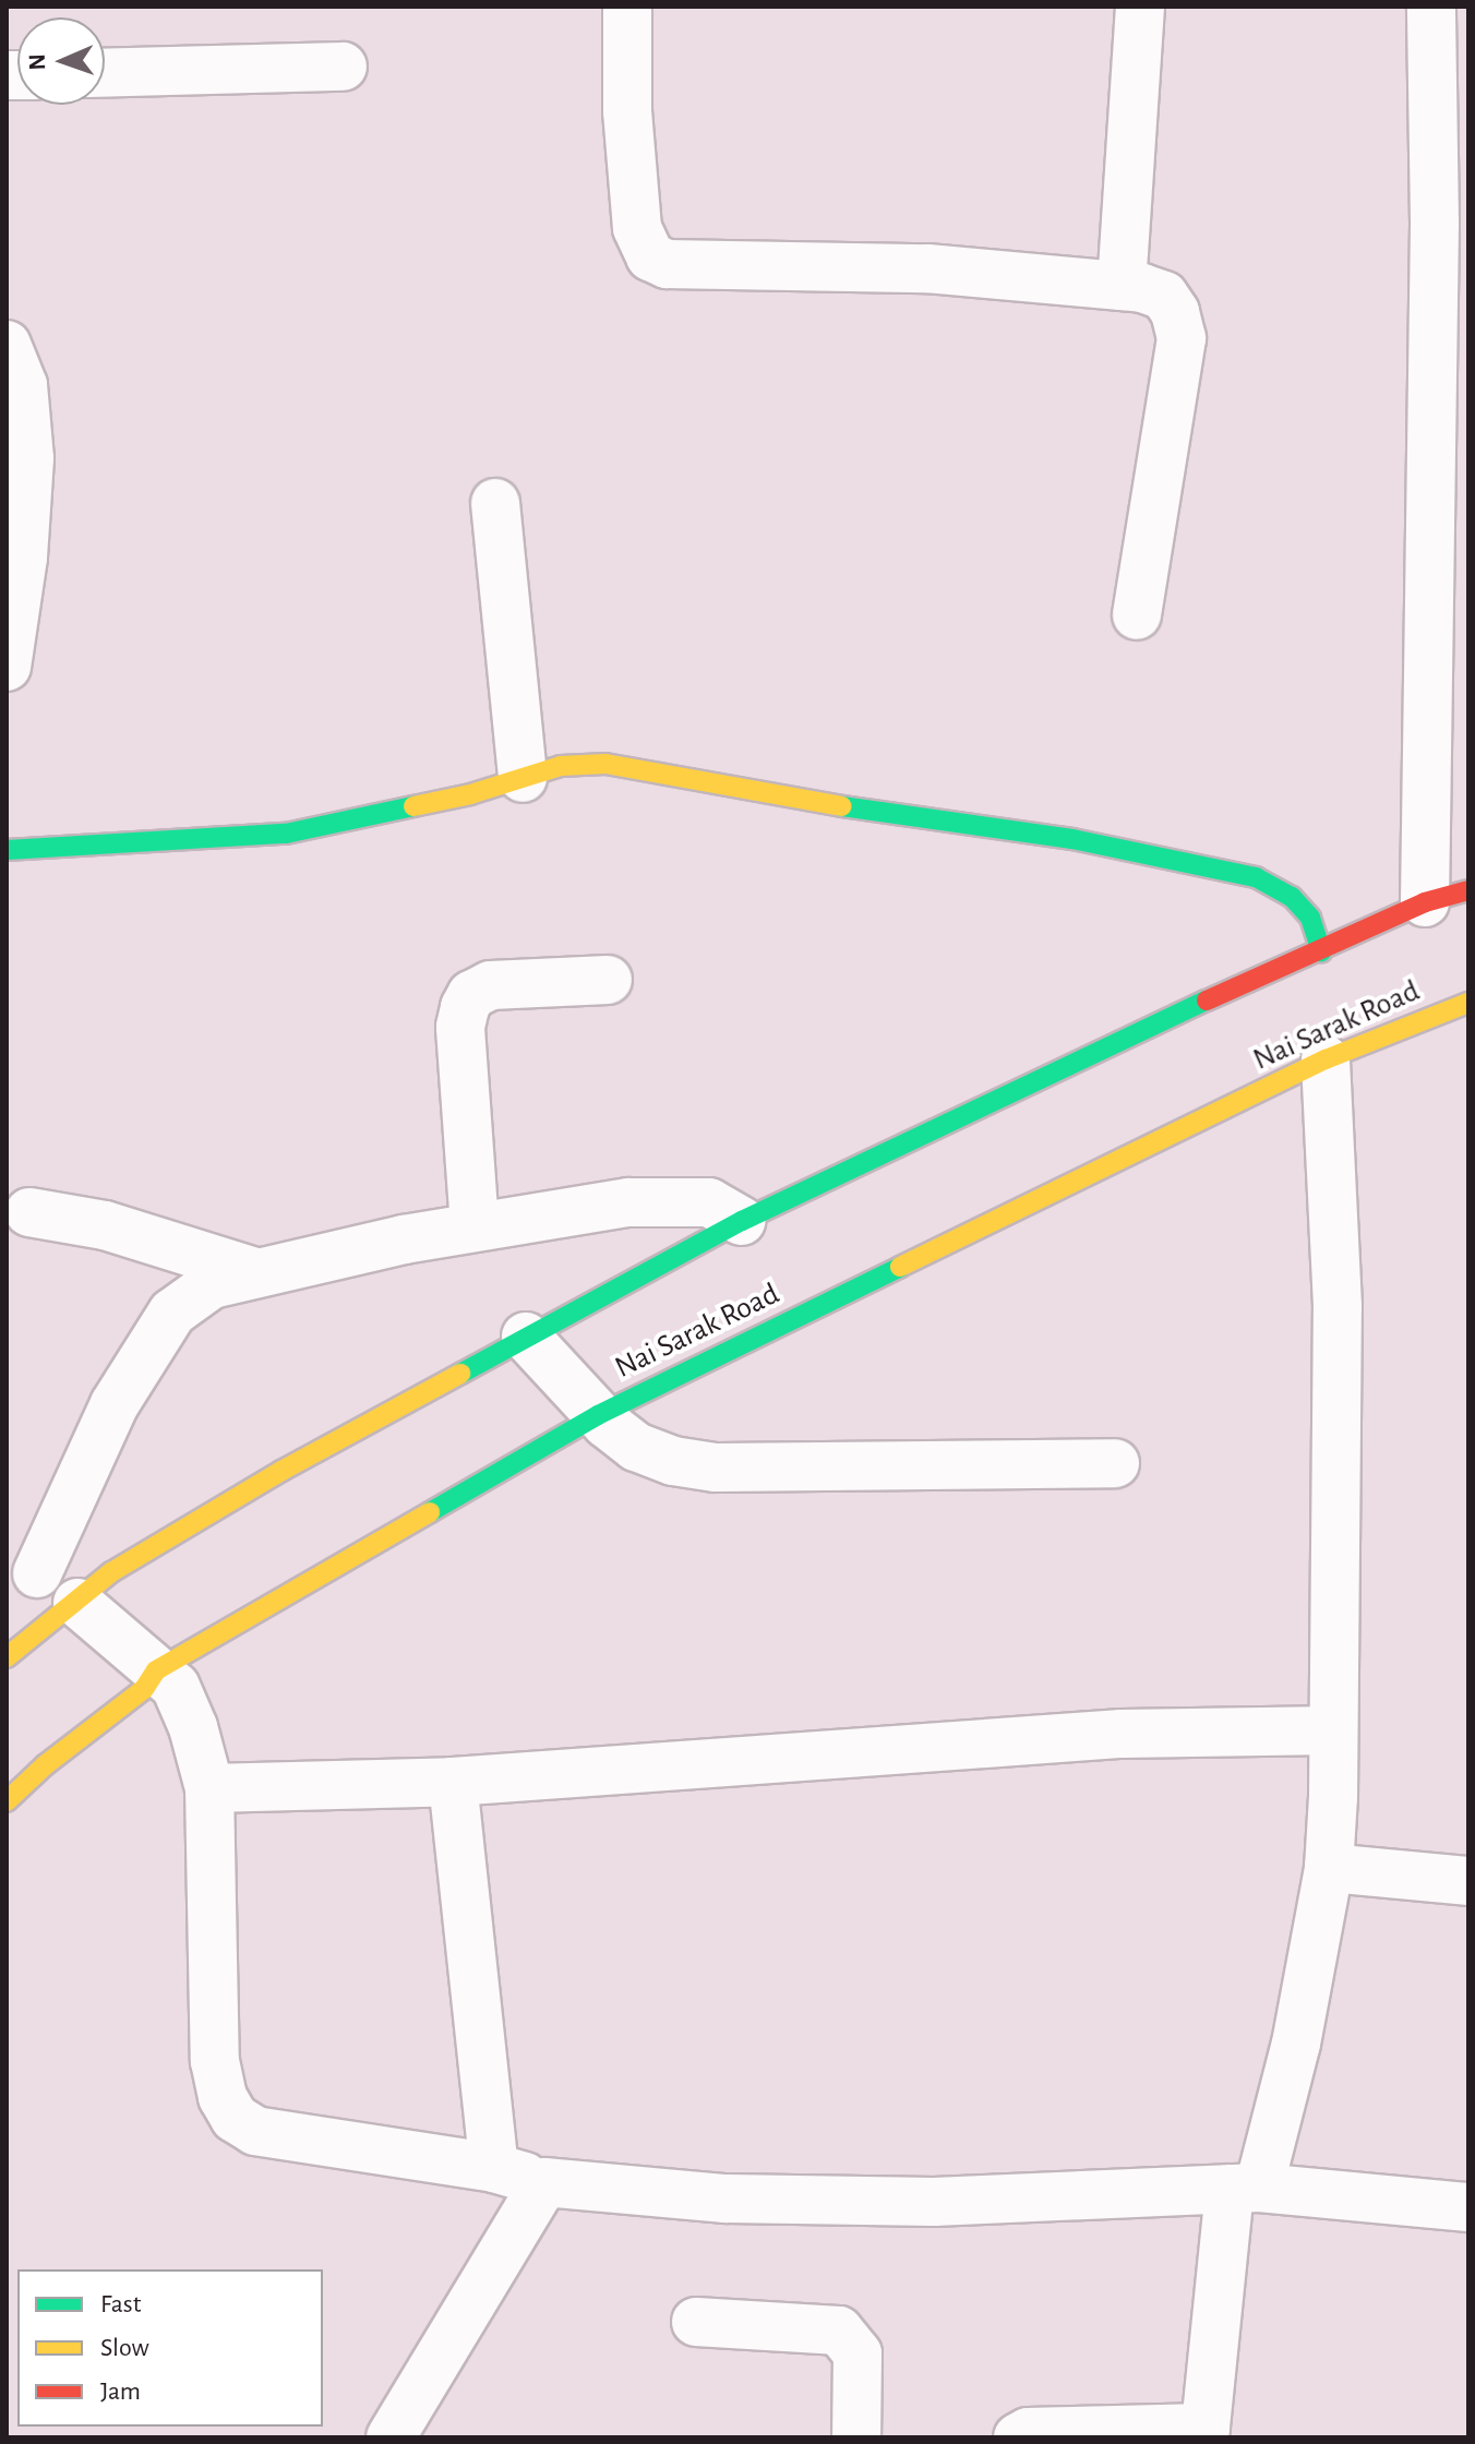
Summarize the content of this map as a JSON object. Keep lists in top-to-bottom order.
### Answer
{
  "streets": {
    "main road": ["Nai Sarak Road"]
  },
  "legend": ["Fast", "Slow", "Jam"],
  "north": "left"
}
